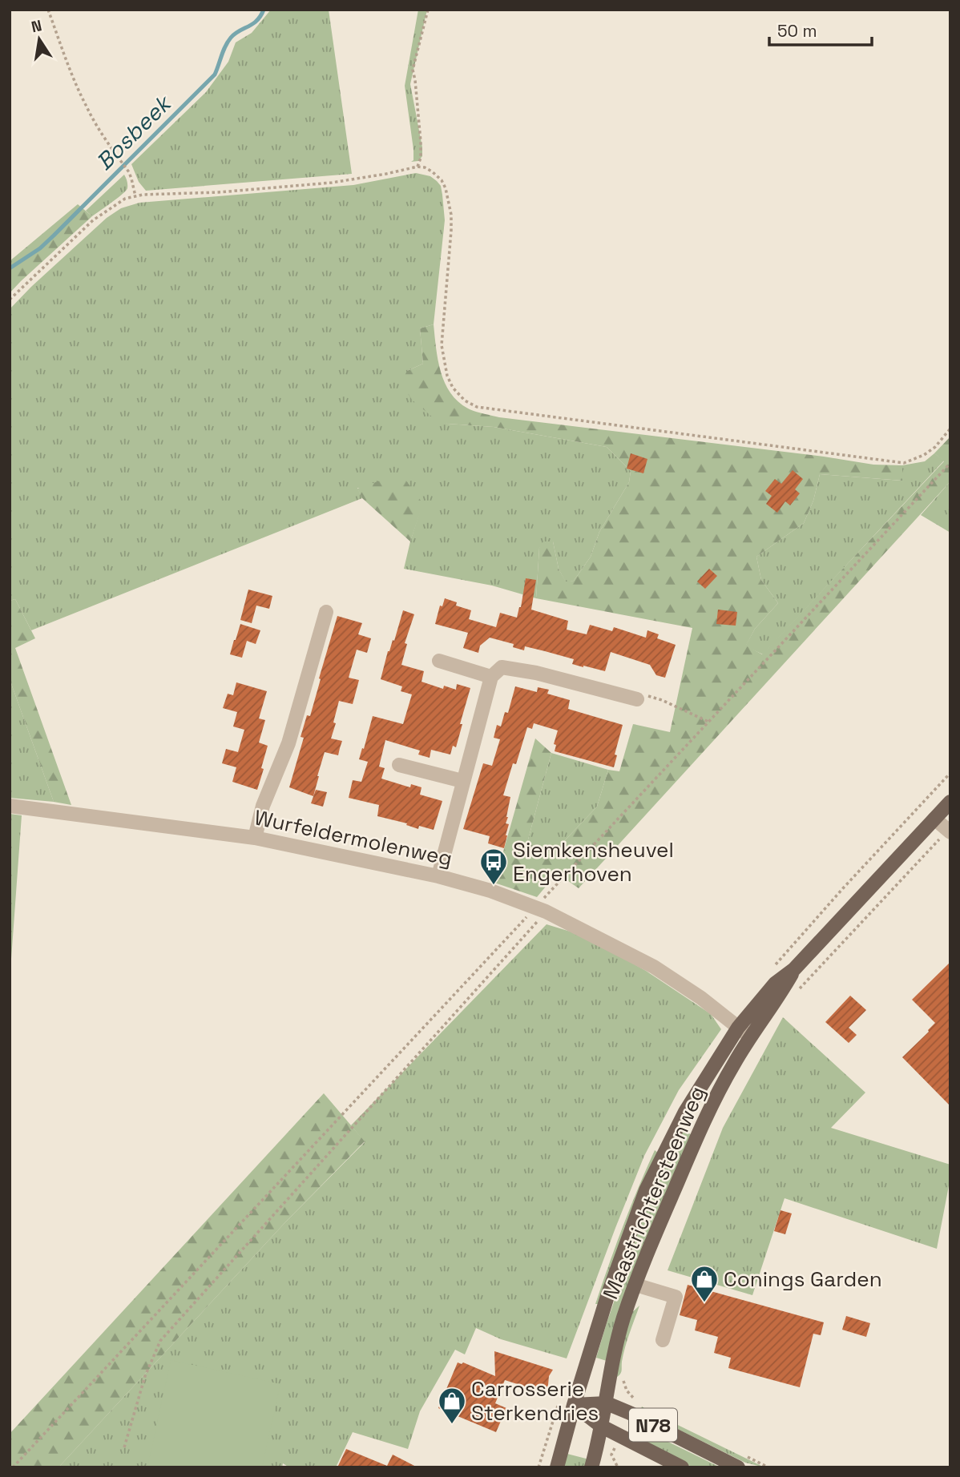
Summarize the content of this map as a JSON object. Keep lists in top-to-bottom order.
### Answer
{
  "streets": {
    "main road": ["Maastrichtersteenweg", "N78"],
    "street": ["Wurfeldermolenweg"]
  },
  "crossings": [
    ["Wurfeldermolenweg", "Maastrichtersteenweg"],
    ["Maastrichtersteenweg", "N78"]
  ],
  "water": ["Bosbeek"],
  "places": {
    "bus stop": ["Siemkensheuvel Engerhoven"],
    "shop": ["Conings Garden", "Carrosserie Sterkendries"]
  },
  "scale_bar": "50 m",
  "north": "top"
}
